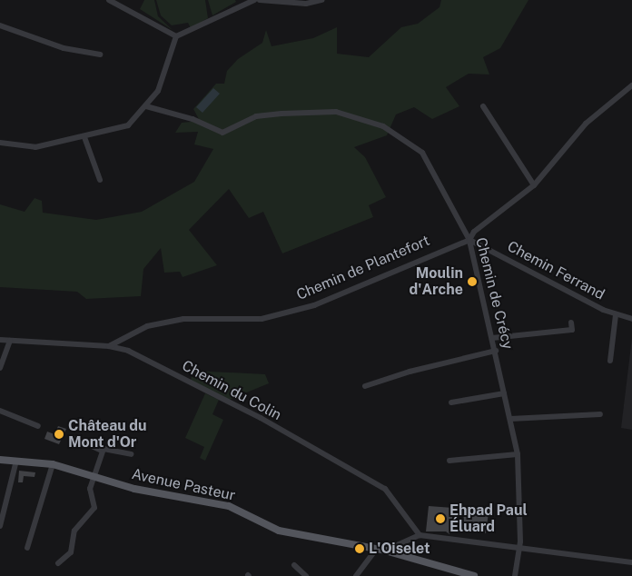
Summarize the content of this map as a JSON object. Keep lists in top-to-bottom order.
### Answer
{
  "streets": {
    "main road": ["Avenue Pasteur"],
    "street": [
      "Chemin de Plantefort",
      "Chemin Ferrand",
      "Chemin de Crécy",
      "Chemin du Colin"
    ]
  },
  "crossings": [
    ["Chemin de Plantefort", "Chemin Ferrand"],
    ["Chemin de Plantefort", "Chemin de Crécy"],
    ["Chemin de Plantefort", "Chemin du Colin"],
    ["Chemin Ferrand", "Chemin de Crécy"]
  ],
  "places": [
    "Moulin d'Arche",
    "Château du Mont d'Or",
    "Ehpad Paul Éluard",
    "L'Oiselet"
  ]
}
